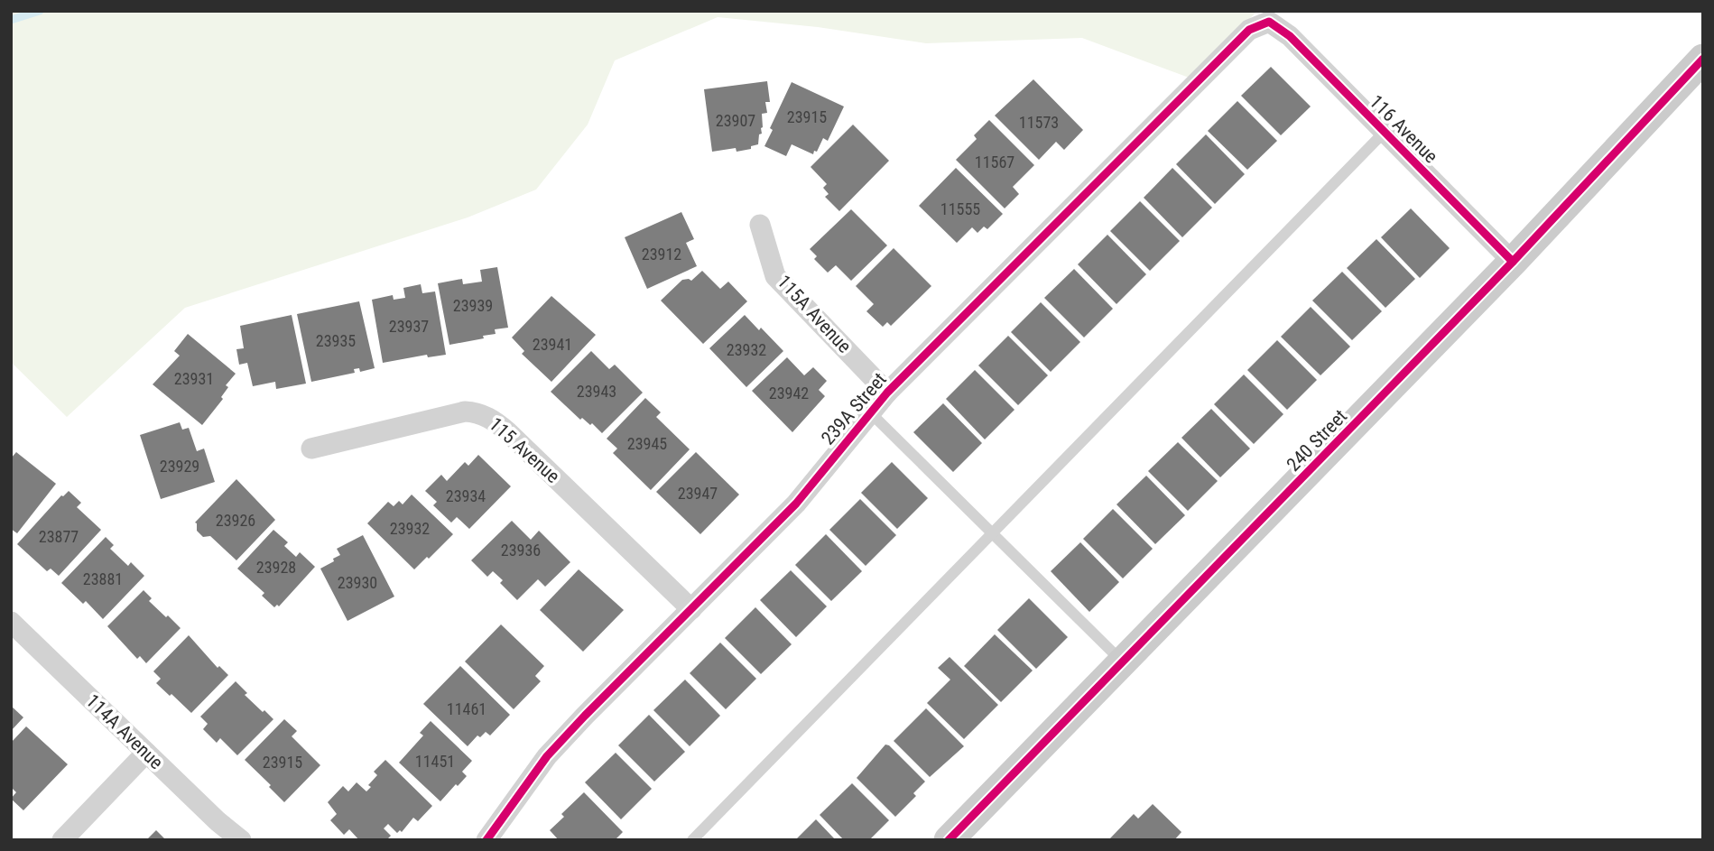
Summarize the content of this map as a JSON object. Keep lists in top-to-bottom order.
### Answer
{
  "streets": {
    "main road": ["240 Street"],
    "street": [
      "116 Avenue",
      "115A Avenue",
      "239A Street",
      "115 Avenue",
      "114A Avenue"
    ]
  },
  "crossings": [
    ["116 Avenue", "239A Street"],
    ["116 Avenue", "240 Street"],
    ["115A Avenue", "239A Street"],
    ["239A Street", "115 Avenue"]
  ],
  "house_numbers": [
    "23915",
    "23907",
    "11573",
    "11567",
    "11555",
    "23912",
    "23939",
    "23937",
    "23935",
    "23941",
    "23932",
    "23931",
    "23943",
    "23942",
    "23945",
    "23929",
    "23947",
    "23934",
    "23926",
    "23932",
    "23877",
    "23936",
    "23928",
    "23881",
    "23930",
    "11461",
    "11451",
    "23915"
  ]
}
